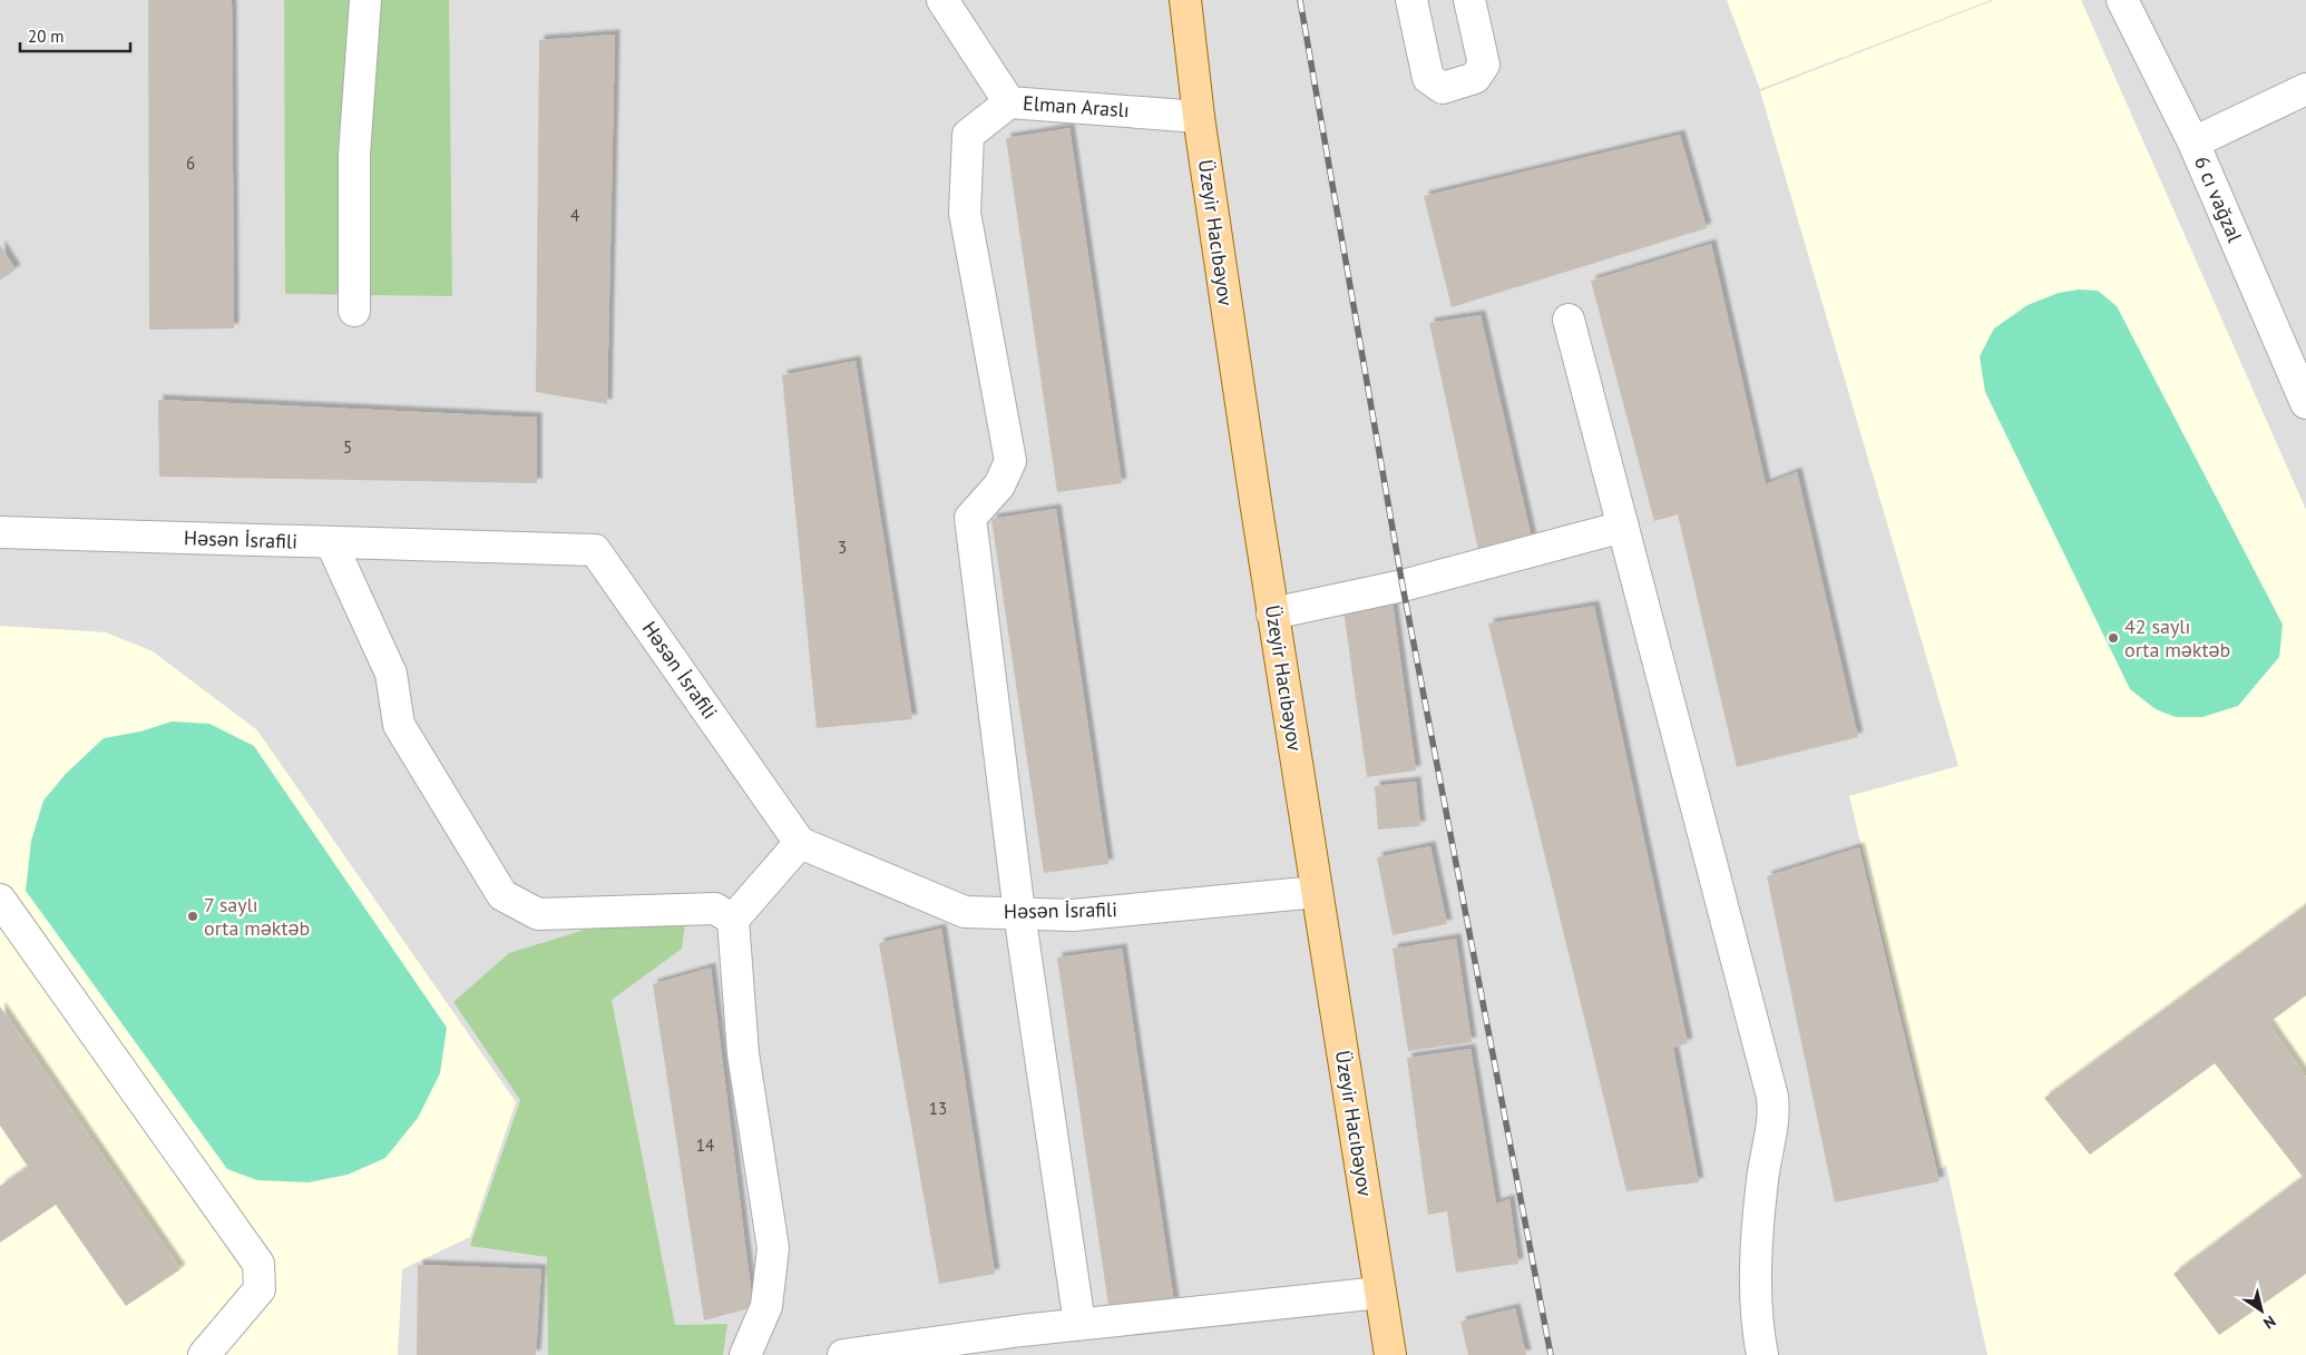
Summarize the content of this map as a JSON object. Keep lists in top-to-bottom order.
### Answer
{
  "streets": {
    "main road": ["Üzeyir Hacıbəyov"],
    "street": ["Elman Araslı", "6 cı vağzal", "Həsən İsrafili"]
  },
  "crossings": [
    ["Elman Araslı", "Üzeyir Hacıbəyov"],
    ["Üzeyir Hacıbəyov", "Həsən İsrafili"]
  ],
  "places": ["42 saylı orta məktəb", "7 saylı orta məktəb"],
  "house_numbers": [
    "6",
    "4",
    "5",
    "3",
    "13",
    "14"
  ],
  "scale_bar": "20 m",
  "north": "bottom right"
}
